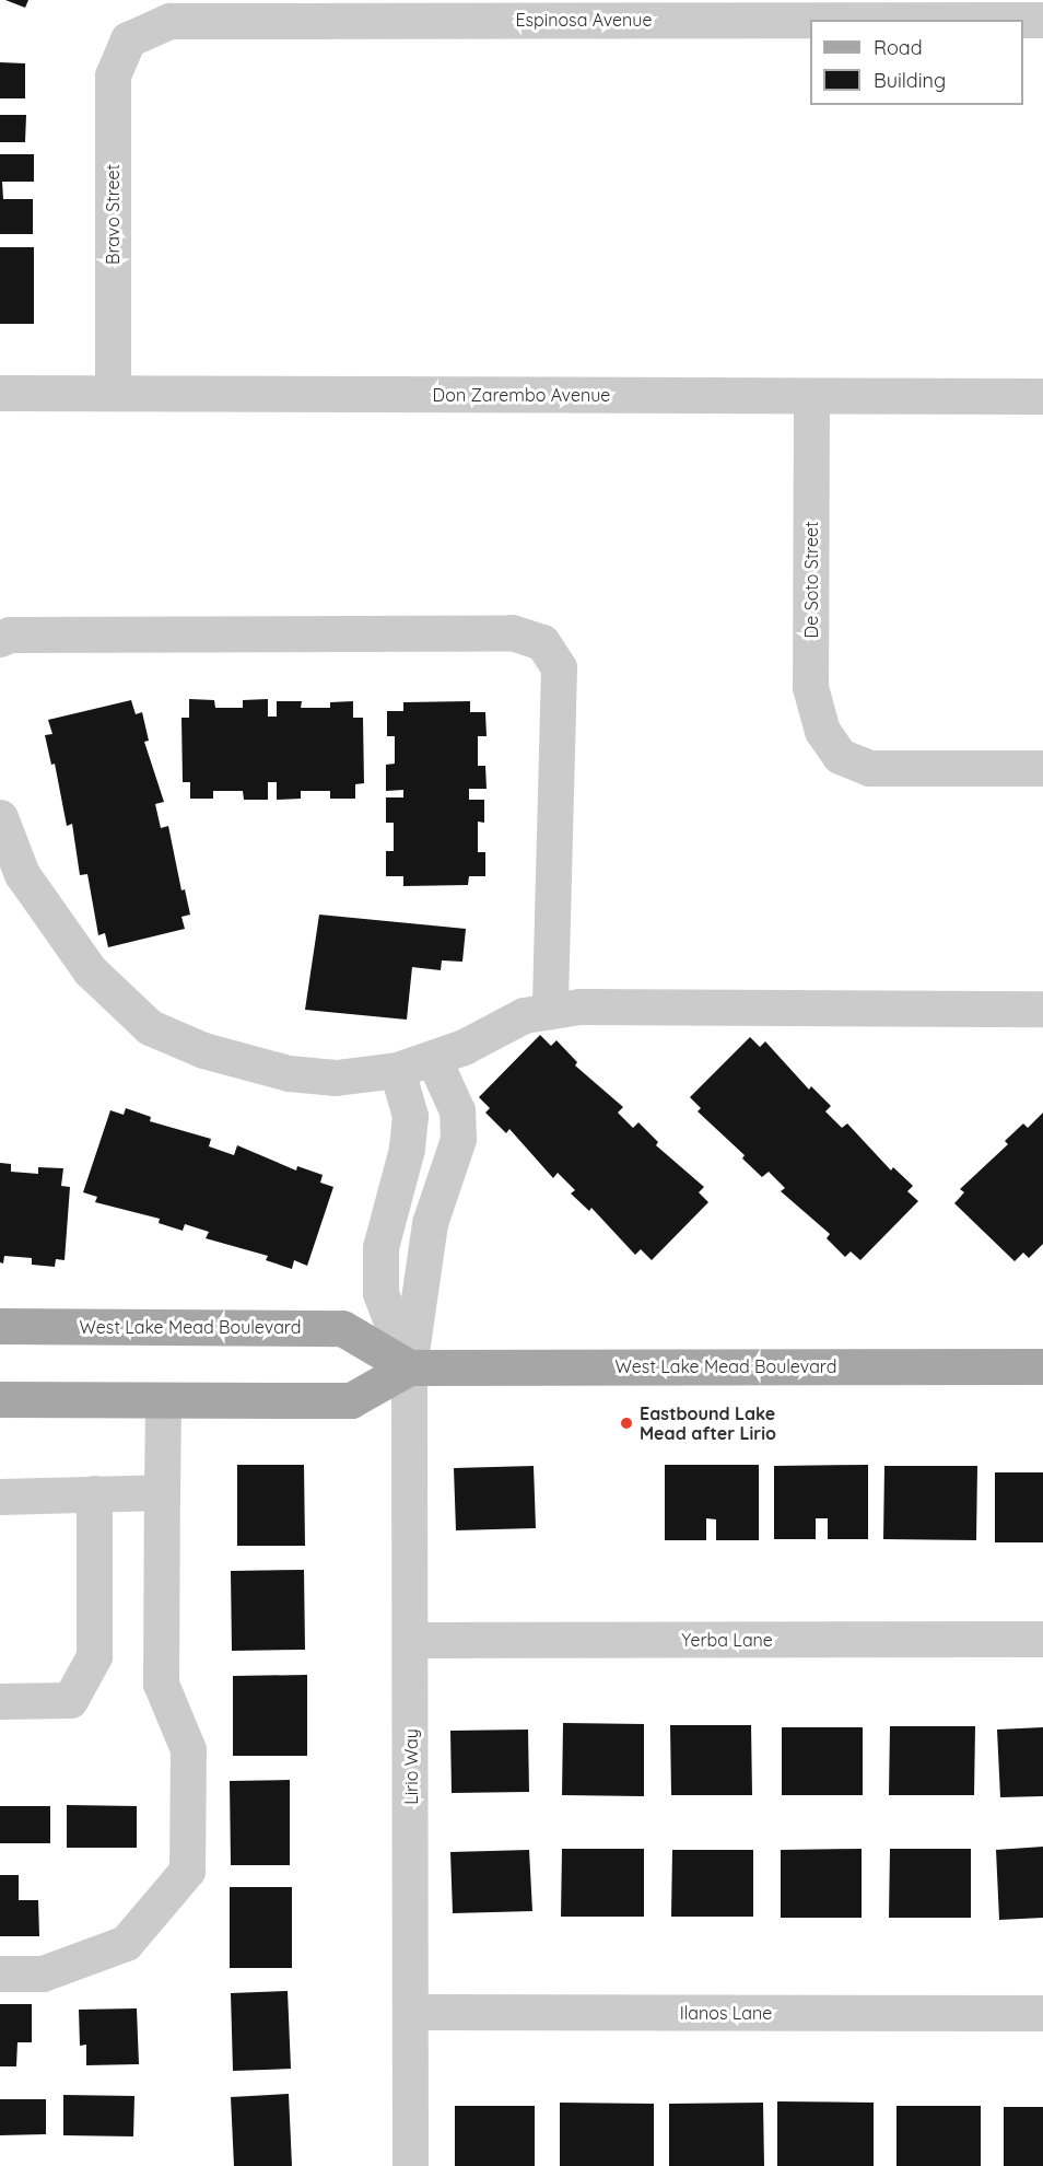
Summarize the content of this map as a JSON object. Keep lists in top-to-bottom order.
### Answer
{
  "streets": {
    "main road": ["West Lake Mead Boulevard"],
    "street": [
      "Espinosa Avenue",
      "Bravo Street",
      "Don Zarembo Avenue",
      "De Soto Street",
      "Yerba Lane",
      "Lirio Way",
      "Ilanos Lane"
    ]
  },
  "crossings": [
    ["Espinosa Avenue", "Bravo Street"],
    ["Bravo Street", "Don Zarembo Avenue"],
    ["Don Zarembo Avenue", "De Soto Street"],
    ["West Lake Mead Boulevard", "Lirio Way"],
    ["Yerba Lane", "Lirio Way"],
    ["Lirio Way", "Ilanos Lane"]
  ],
  "places": ["Eastbound Lake Mead after Lirio"],
  "legend": ["Road", "Building"]
}
